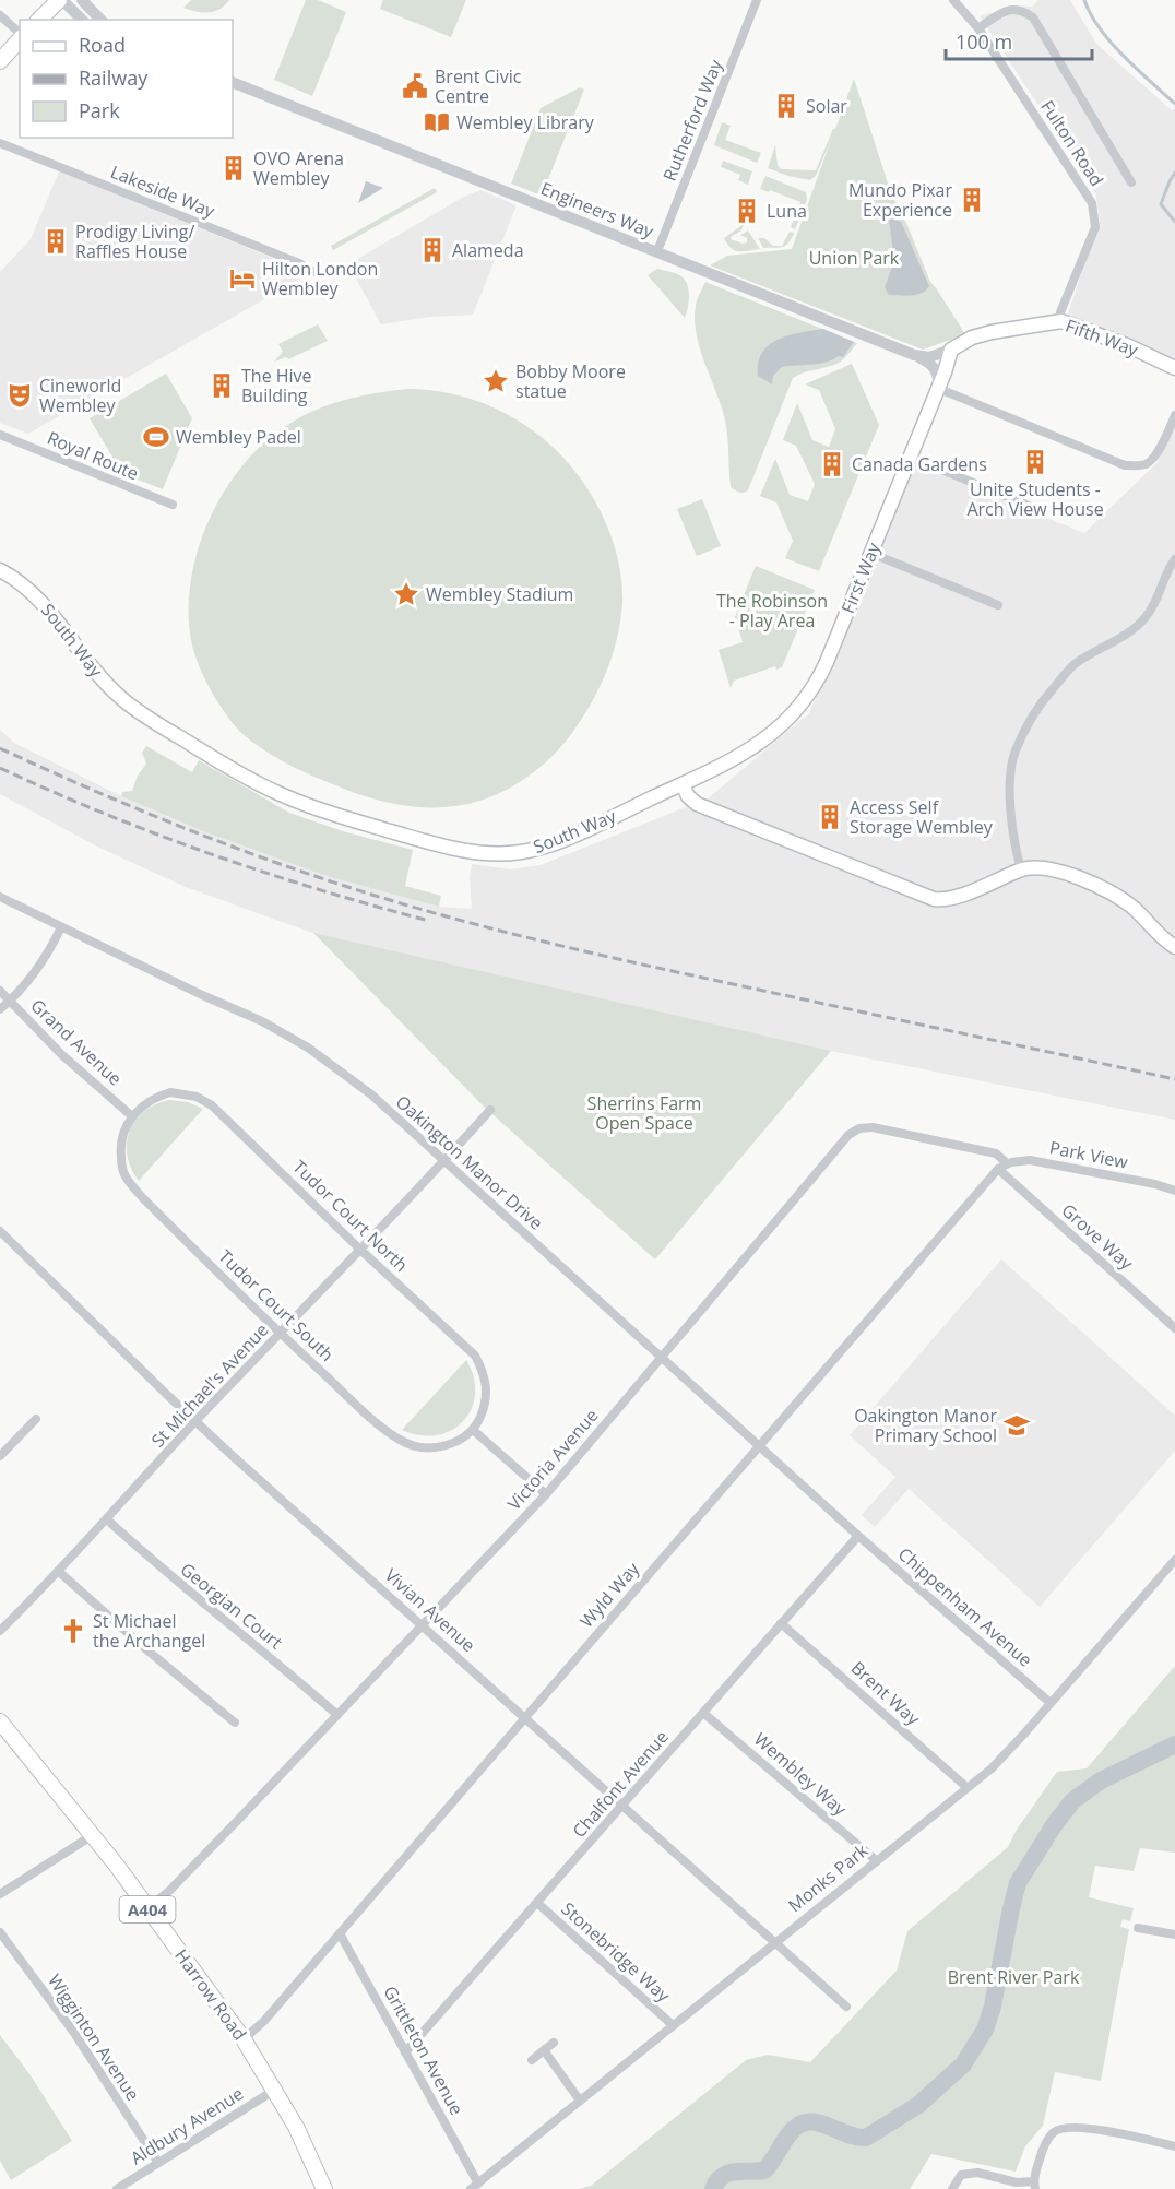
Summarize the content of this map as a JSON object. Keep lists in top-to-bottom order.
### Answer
{
  "streets": {
    "main road": [
      "Fifth Way",
      "First Way",
      "South Way",
      "A404",
      "Harrow Road"
    ],
    "street": [
      "Rutherford Way",
      "Fulton Road",
      "Lakeside Way",
      "Engineers Way",
      "Royal Route",
      "Grand Avenue",
      "Park View",
      "Oakington Manor Drive",
      "Tudor Court North",
      "Grove Way",
      "Tudor Court South",
      "St Michael's Avenue",
      "Victoria Avenue",
      "Wyld Way",
      "Georgian Court",
      "Chippenham Avenue",
      "Vivian Avenue",
      "Brent Way",
      "Wembley Way",
      "Chalfont Avenue",
      "Monks Park",
      "Stonebridge Way",
      "Wigginton Avenue",
      "Grittleton Avenue",
      "Aldbury Avenue"
    ]
  },
  "crossings": [
    ["Rutherford Way", "Engineers Way"],
    ["Fulton Road", "Fifth Way"],
    ["Engineers Way", "Fifth Way"],
    ["First Way", "South Way"],
    ["Grand Avenue", "Tudor Court North"],
    ["Grand Avenue", "Tudor Court South"],
    ["Park View", "Grove Way"],
    ["Park View", "Victoria Avenue"],
    ["Park View", "Wyld Way"],
    ["Oakington Manor Drive", "St Michael's Avenue"],
    ["Oakington Manor Drive", "Victoria Avenue"],
    ["Oakington Manor Drive", "Wyld Way"],
    ["Oakington Manor Drive", "Chippenham Avenue"],
    ["Oakington Manor Drive", "Chalfont Avenue"],
    ["Tudor Court North", "Tudor Court South"],
    ["Tudor Court North", "St Michael's Avenue"],
    ["Grove Way", "Victoria Avenue"],
    ["Grove Way", "Wyld Way"],
    ["Tudor Court South", "St Michael's Avenue"],
    ["St Michael's Avenue", "Georgian Court"],
    ["St Michael's Avenue", "Vivian Avenue"],
    ["Victoria Avenue", "Wyld Way"],
    ["Victoria Avenue", "Georgian Court"],
    ["Victoria Avenue", "Vivian Avenue"],
    ["Victoria Avenue", "Harrow Road"],
    ["Wyld Way", "Vivian Avenue"],
    ["Wyld Way", "Harrow Road"],
    ["Wyld Way", "Grittleton Avenue"],
    ["Chippenham Avenue", "Chalfont Avenue"],
    ["Chippenham Avenue", "Monks Park"],
    ["Vivian Avenue", "Chalfont Avenue"],
    ["Vivian Avenue", "Monks Park"],
    ["Brent Way", "Chalfont Avenue"],
    ["Brent Way", "Monks Park"],
    ["Wembley Way", "Chalfont Avenue"],
    ["Wembley Way", "Monks Park"],
    ["Chalfont Avenue", "Stonebridge Way"],
    ["Chalfont Avenue", "Grittleton Avenue"],
    ["Monks Park", "Stonebridge Way"],
    ["Monks Park", "Grittleton Avenue"],
    ["Harrow Road", "Aldbury Avenue"],
    ["Wigginton Avenue", "Aldbury Avenue"]
  ],
  "parks": [
    "Union Park",
    "The Robinson - Play Area",
    "Sherrins Farm Open Space",
    "Brent River Park"
  ],
  "places": {
    "public building": ["Brent Civic Centre"],
    "building": [
      "Solar",
      "OVO Arena Wembley",
      "Mundo Pixar Experience",
      "Luna",
      "Prodigy Living/ Raffles House",
      "Alameda",
      "The Hive Building",
      "Unite Students - Arch View House",
      "Canada Gardens",
      "Access Self Storage Wembley"
    ],
    "library": ["Wembley Library"],
    "hotel": ["Hilton London Wembley"],
    "place": ["Bobby Moore statue", "Wembley Stadium"],
    "theatre": ["Cineworld Wembley"],
    "sports": ["Wembley Padel"],
    "school or university": ["Oakington Manor Primary School"],
    "church": ["St Michael the Archangel"]
  },
  "legend": ["Road", "Railway", "Park"],
  "scale_bar": "100 m"
}
